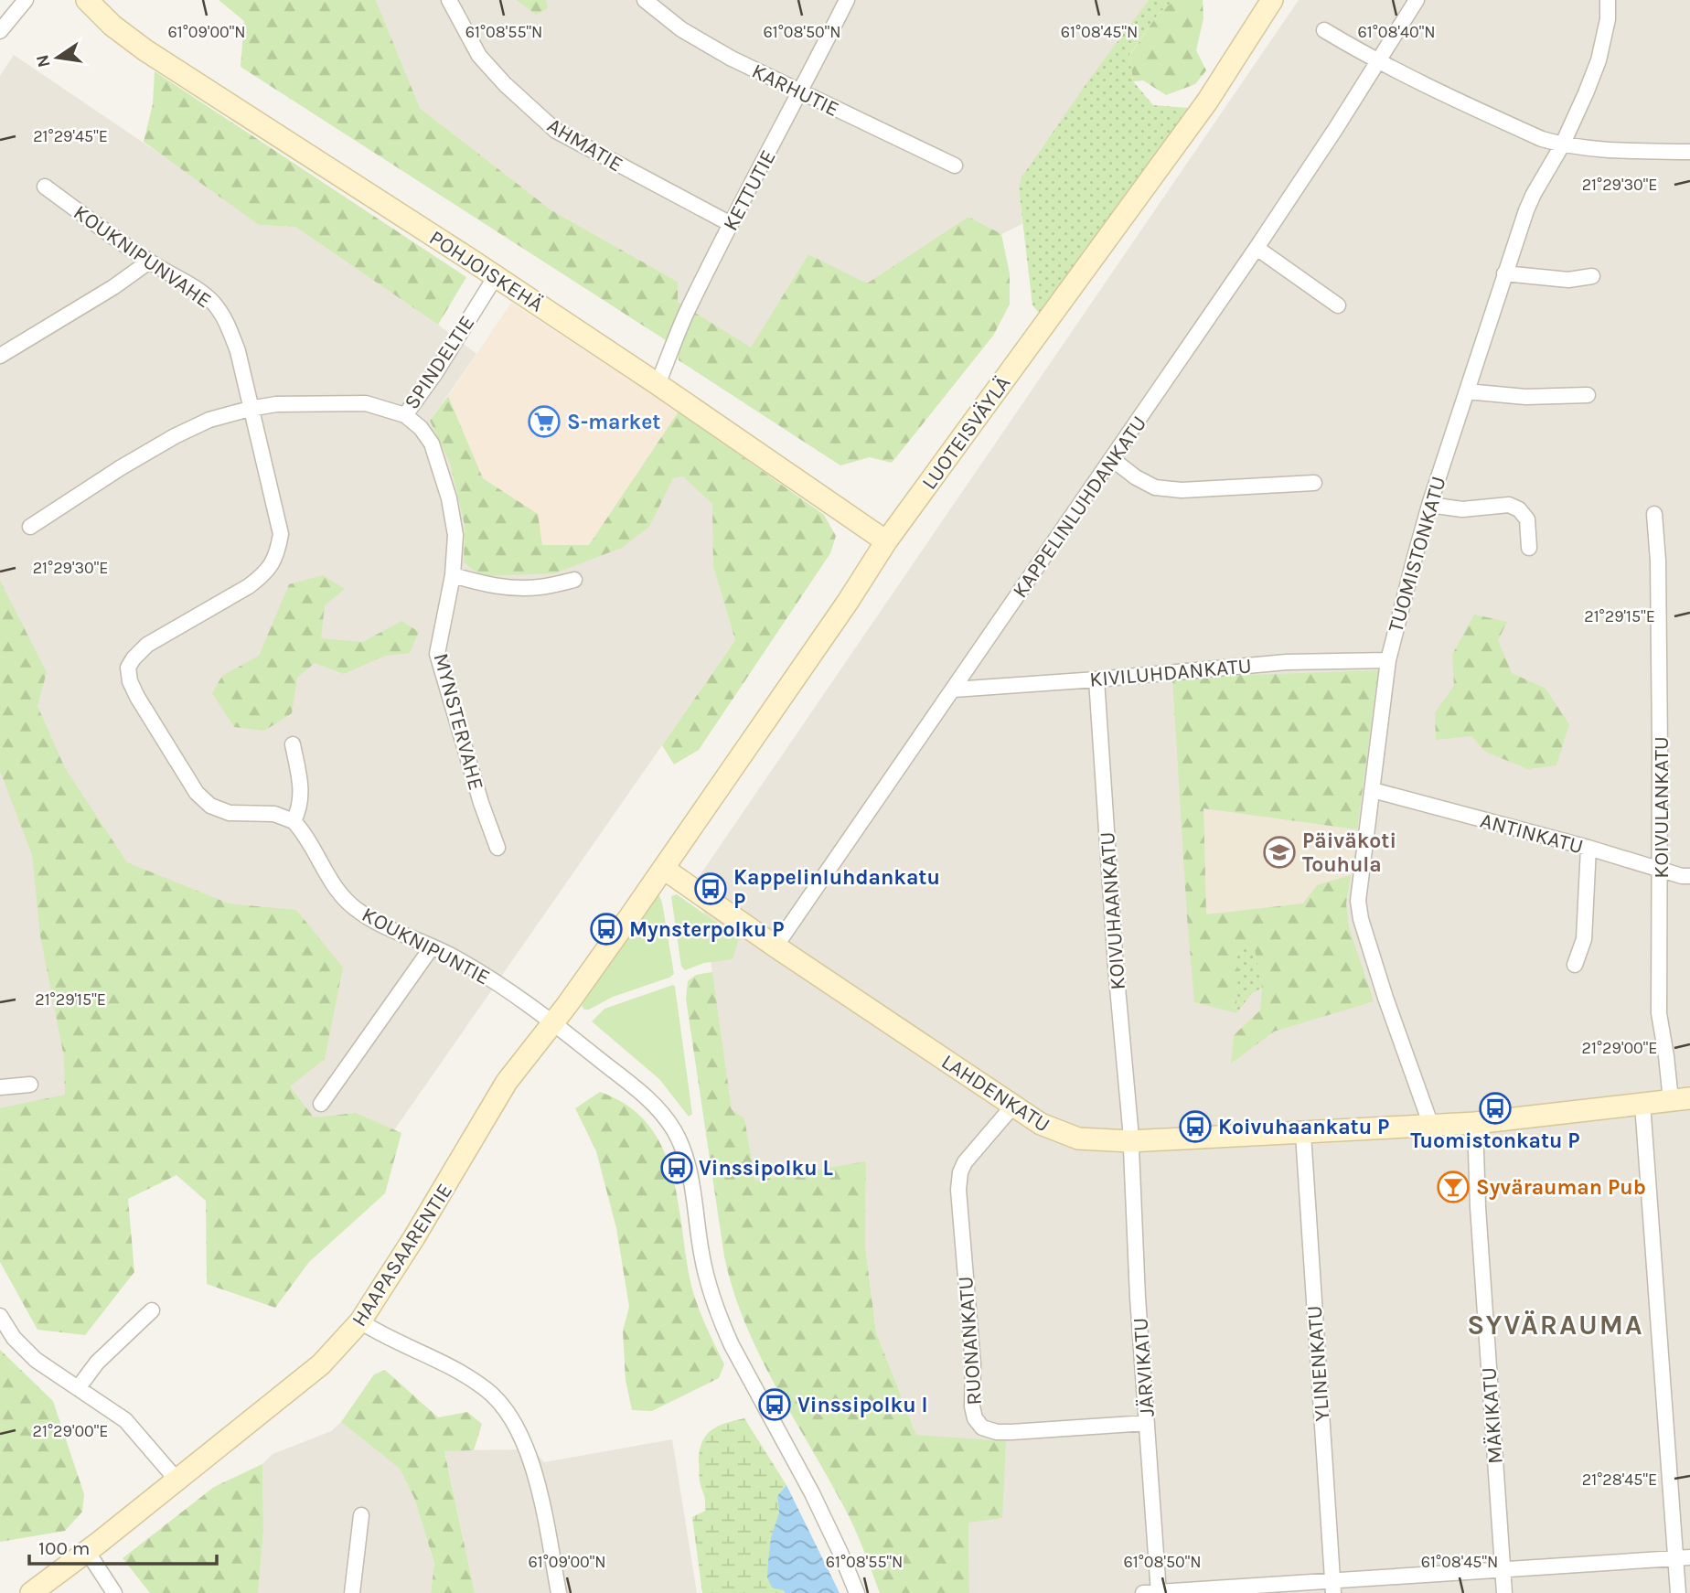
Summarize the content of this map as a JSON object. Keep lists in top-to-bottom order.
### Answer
{
  "streets": {
    "main road": [
      "POHJOISKEHÄ",
      "LUOTEISVÄYLÄ",
      "LAHDENKATU",
      "HAAPASAARENTIE"
    ],
    "street": [
      "KARHUTIE",
      "AHMATIE",
      "KETTUTIE",
      "KOUKNIPUNVAHE",
      "SPINDELTIE",
      "KAPPELINLUHDANKATU",
      "TUOMISTONKATU",
      "KIVILUHDANKATU",
      "MYNSTERVAHE",
      "KOIVULANKATU",
      "ANTINKATU",
      "KOIVUHAANKATU",
      "KOUKNIPUNTIE",
      "RUONANKATU",
      "YLINENKATU",
      "JÄRVIKATU",
      "MÄKIKATU"
    ]
  },
  "crossings": [
    ["KARHUTIE", "KETTUTIE"],
    ["AHMATIE", "KETTUTIE"],
    ["KETTUTIE", "POHJOISKEHÄ"],
    ["KOUKNIPUNVAHE", "SPINDELTIE"],
    ["POHJOISKEHÄ", "SPINDELTIE"],
    ["POHJOISKEHÄ", "LUOTEISVÄYLÄ"],
    ["SPINDELTIE", "MYNSTERVAHE"],
    ["LUOTEISVÄYLÄ", "LAHDENKATU"],
    ["LUOTEISVÄYLÄ", "HAAPASAARENTIE"],
    ["KAPPELINLUHDANKATU", "KIVILUHDANKATU"],
    ["KAPPELINLUHDANKATU", "LAHDENKATU"],
    ["TUOMISTONKATU", "KIVILUHDANKATU"],
    ["TUOMISTONKATU", "ANTINKATU"],
    ["TUOMISTONKATU", "LAHDENKATU"],
    ["KIVILUHDANKATU", "KOIVUHAANKATU"],
    ["KOIVULANKATU", "ANTINKATU"],
    ["KOIVULANKATU", "LAHDENKATU"],
    ["KOIVUHAANKATU", "LAHDENKATU"],
    ["KOIVUHAANKATU", "JÄRVIKATU"],
    ["KOUKNIPUNTIE", "HAAPASAARENTIE"],
    ["LAHDENKATU", "HAAPASAARENTIE"],
    ["LAHDENKATU", "RUONANKATU"],
    ["LAHDENKATU", "YLINENKATU"],
    ["LAHDENKATU", "JÄRVIKATU"],
    ["LAHDENKATU", "MÄKIKATU"],
    ["RUONANKATU", "JÄRVIKATU"]
  ],
  "districts": ["SYVÄRAUMA"],
  "places": {
    "supermarket": ["S-market"],
    "school or university": ["Päiväkoti Touhula"],
    "bus stop": [
      "Kappelinluhdankatu P",
      "Mynsterpolku P",
      "Tuomistonkatu P",
      "Koivuhaankatu P",
      "Vinssipolku L",
      "Vinssipolku I"
    ],
    "bar": ["Syvärauman Pub"]
  },
  "scale_bar": "100 m",
  "north": "left",
  "coordinates": [
    "61°09'00\"N",
    "61°08'55\"N",
    "61°08'50\"N",
    "61°08'45\"N",
    "61°08'40\"N",
    "21°29'45\"E",
    "21°29'30\"E",
    "21°29'15\"E",
    "21°29'00\"E",
    "21°28'45\"E"
  ]
}
